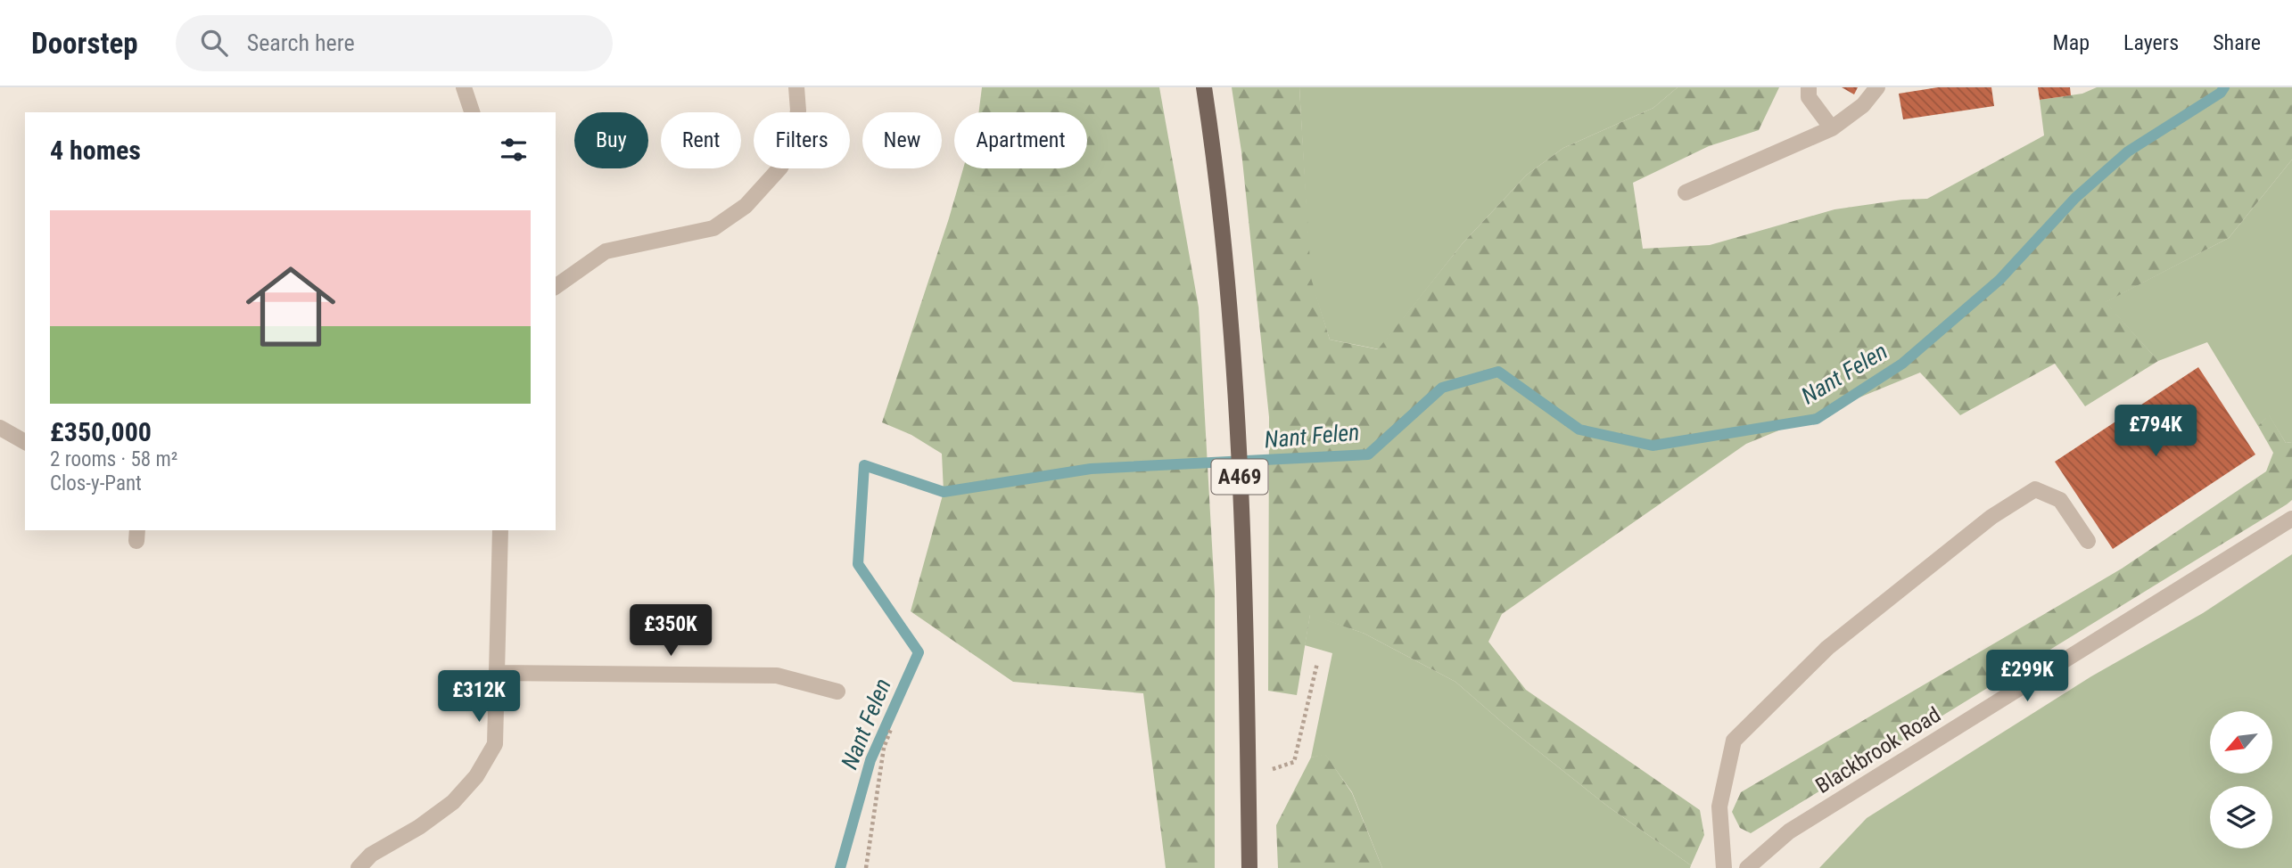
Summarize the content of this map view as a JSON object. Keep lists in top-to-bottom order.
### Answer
{
  "streets": {
    "main road": ["A469"],
    "street": ["Blackbrook Road"]
  },
  "water": ["Nant Felen"],
  "north": "bottom left",
  "page": {
    "header": "Doorstep",
    "search": "Search here",
    "nav": ["Map", "Layers", "Share"],
    "chip": [
      "Buy",
      "Rent",
      "Filters",
      "New",
      "Apartment"
    ],
    "heading": "4 homes",
    "list": [
      {
        "name": "£350,000",
        "note": "2 rooms · 58 m² · Clos-y-Pant"
      }
    ],
    "price": [
      "£794K",
      "£350K",
      "£299K",
      "£312K"
    ]
  }
}
